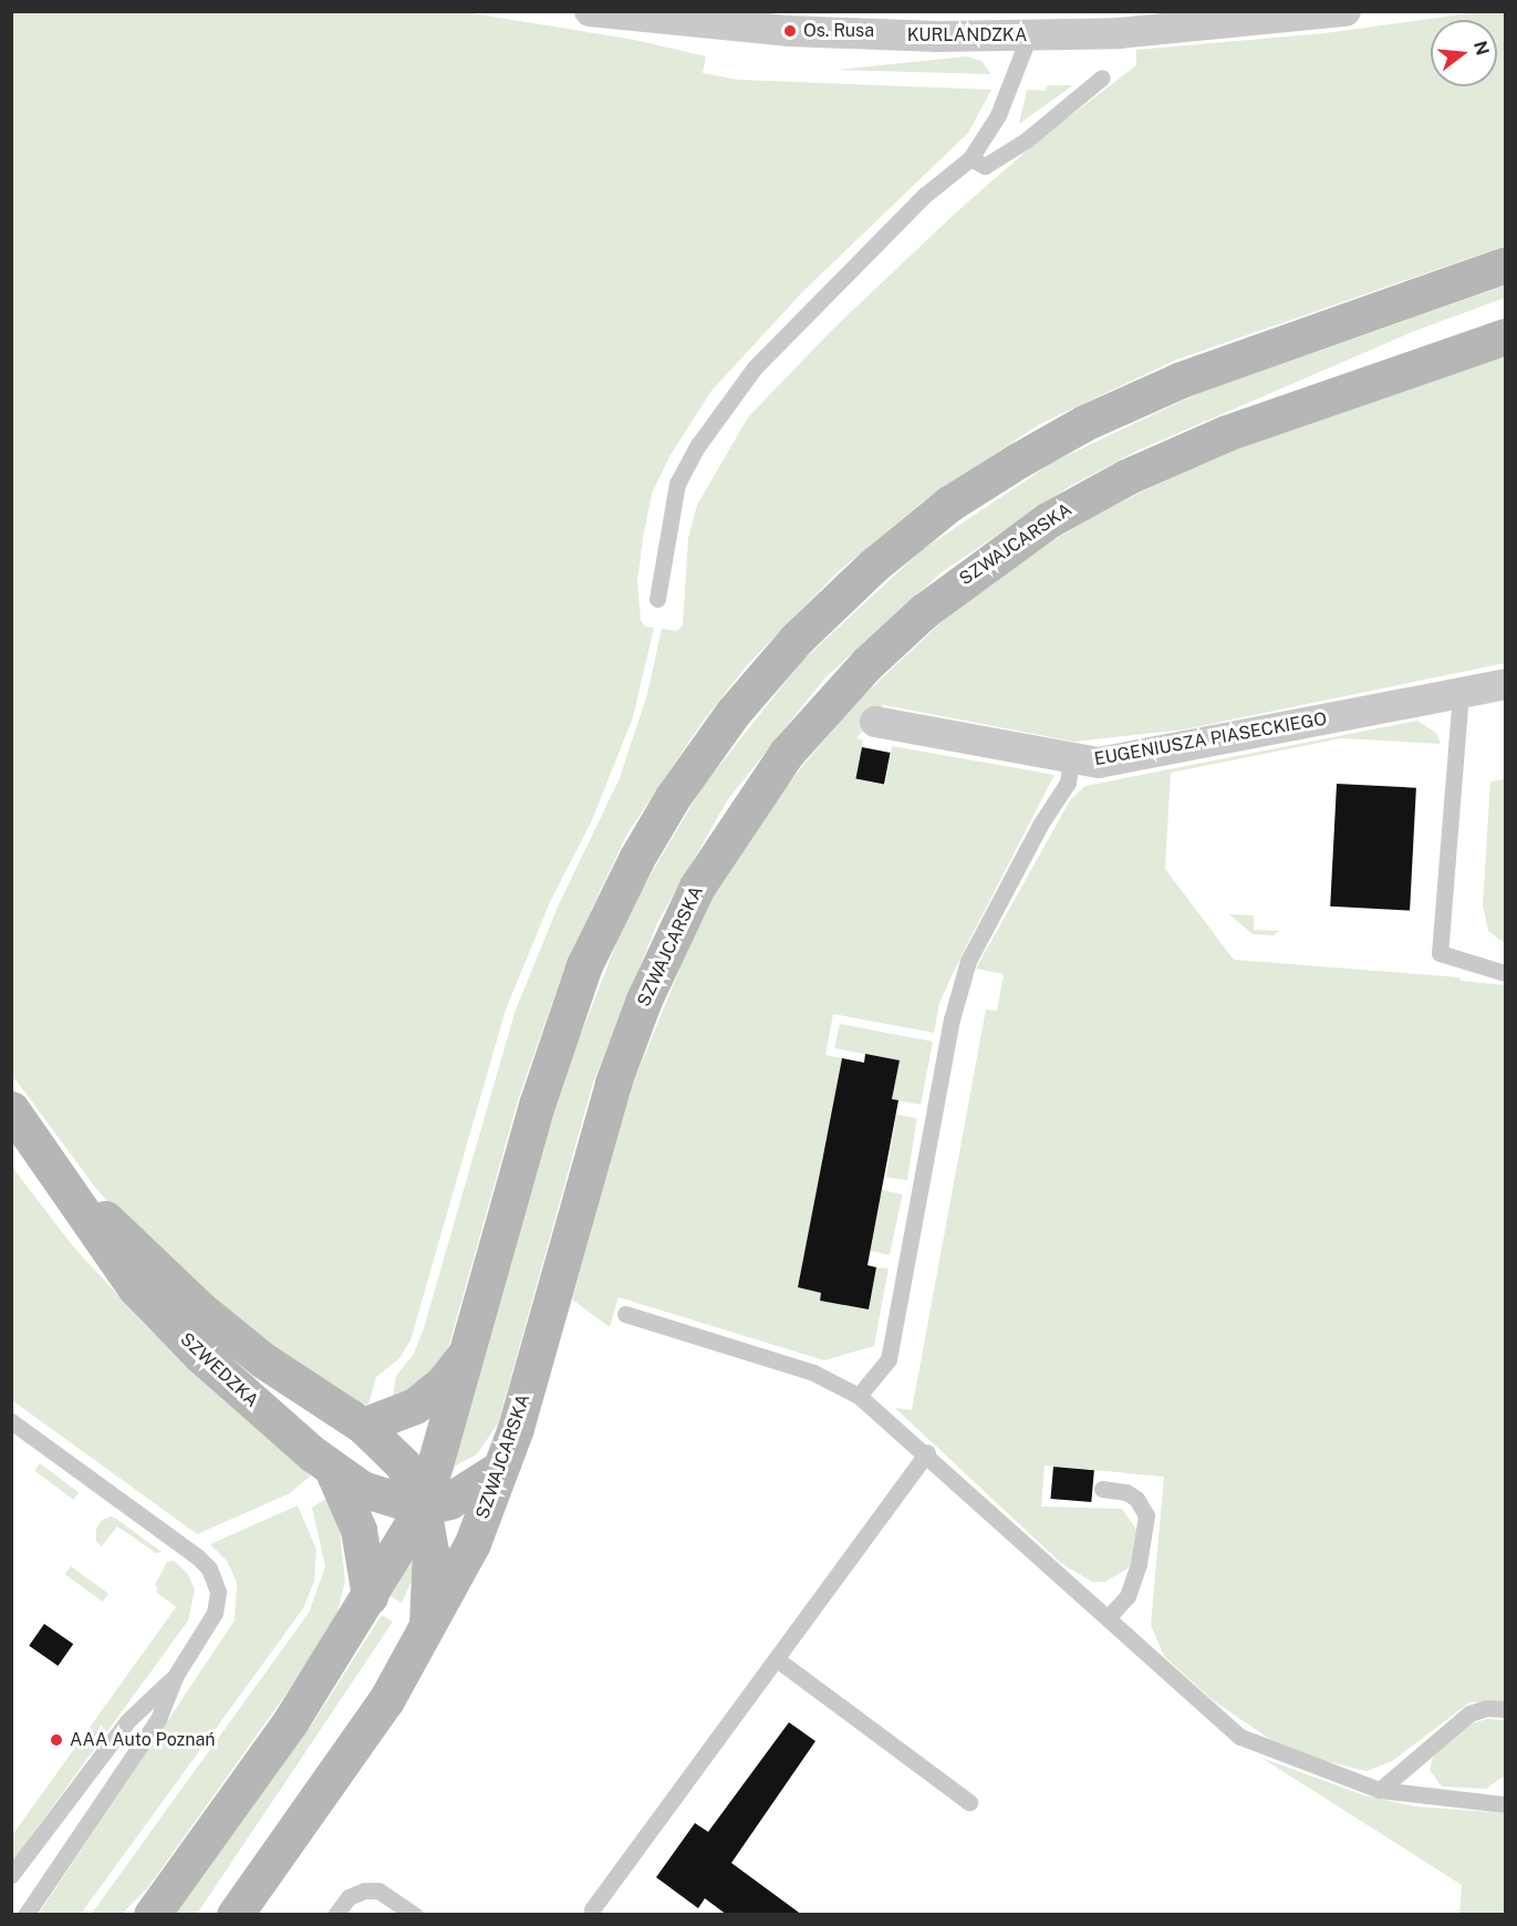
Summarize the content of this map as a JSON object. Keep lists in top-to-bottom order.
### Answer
{
  "streets": {
    "street": [
      "KURLANDZKA",
      "SZWAJCARSKA",
      "EUGENIUSZA PIASECKIEGO",
      "SZWEDZKA"
    ]
  },
  "crossings": [
    ["SZWAJCARSKA", "SZWEDZKA"]
  ],
  "places": ["Os. Rusa", "AAA Auto Poznań"],
  "north": "right"
}
